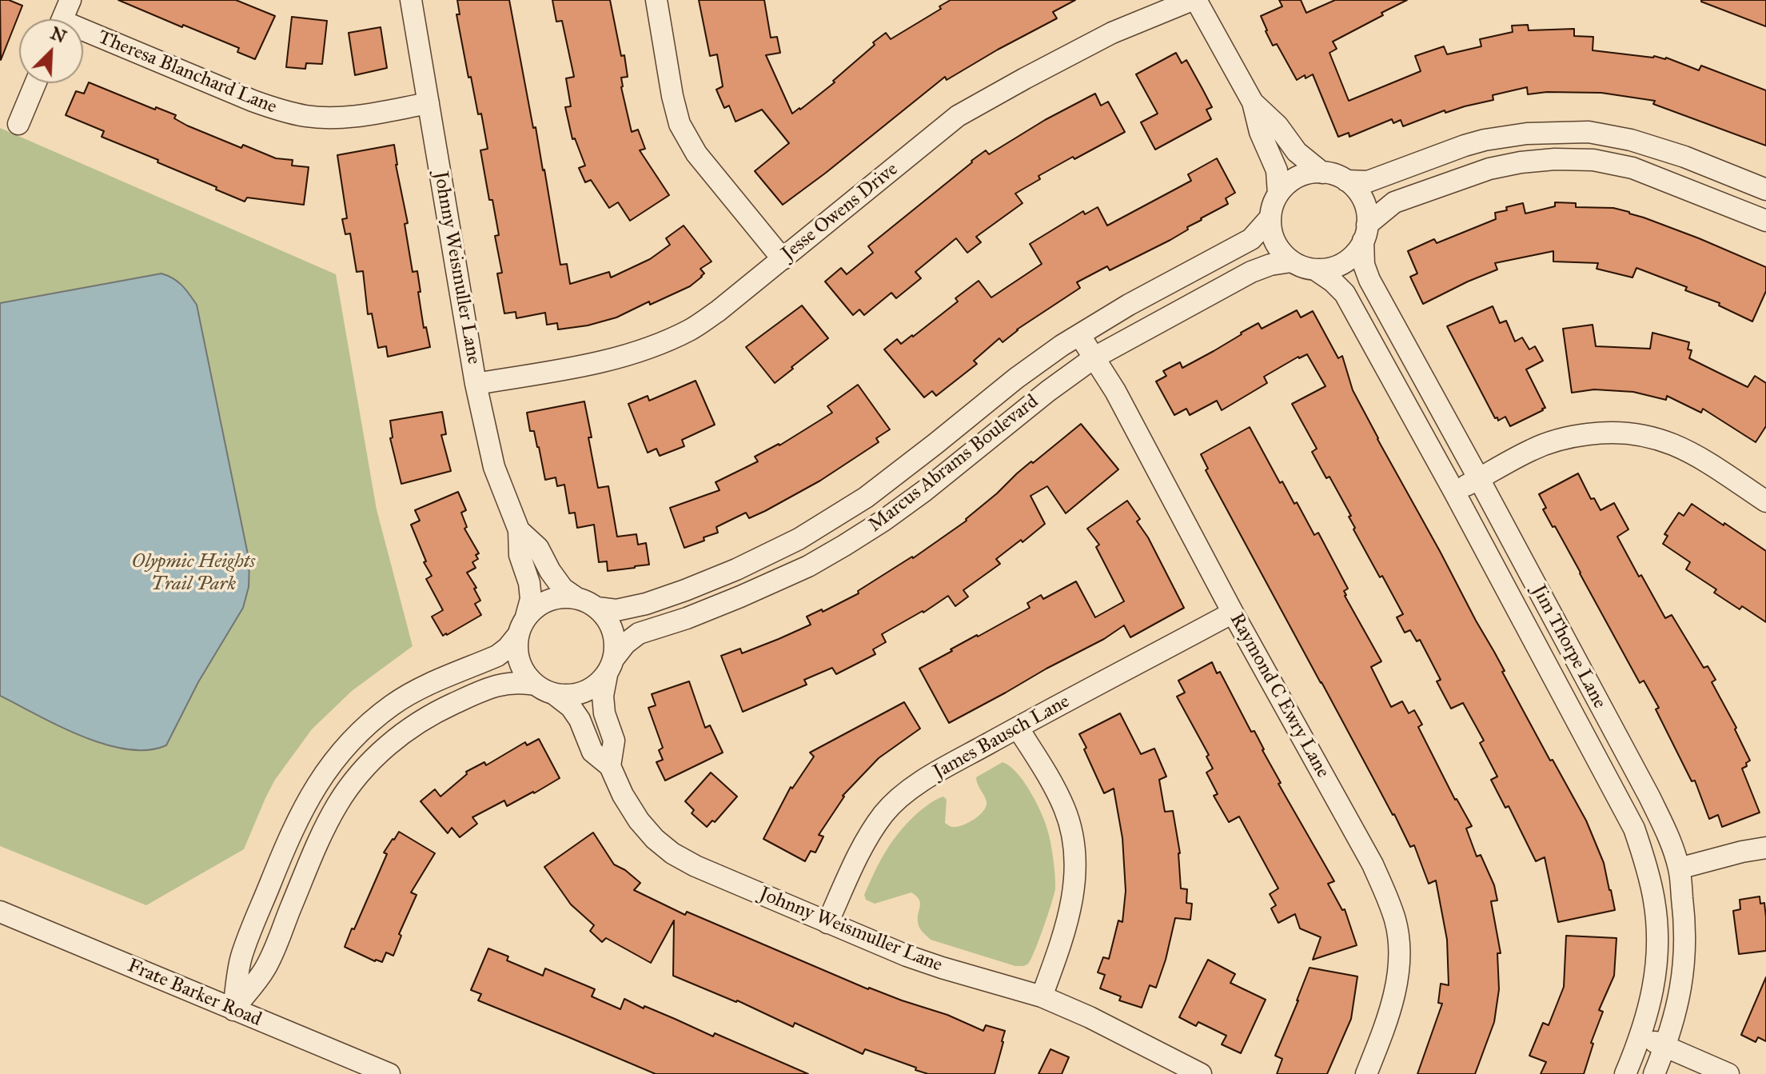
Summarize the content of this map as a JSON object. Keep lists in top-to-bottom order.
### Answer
{
  "streets": {
    "street": [
      "Theresa Blanchard Lane",
      "Jesse Owens Drive",
      "Johnny Weismuller Lane",
      "Marcus Abrams Boulevard",
      "Jim Thorpe Lane",
      "Raymond C Ewry Lane",
      "James Bausch Lane",
      "Frate Barker Road"
    ]
  },
  "crossings": [
    ["Theresa Blanchard Lane", "Johnny Weismuller Lane"],
    ["Jesse Owens Drive", "Johnny Weismuller Lane"],
    ["Johnny Weismuller Lane", "Marcus Abrams Boulevard"],
    ["Johnny Weismuller Lane", "James Bausch Lane"],
    ["Marcus Abrams Boulevard", "Jim Thorpe Lane"],
    ["Marcus Abrams Boulevard", "Raymond C Ewry Lane"],
    ["Raymond C Ewry Lane", "James Bausch Lane"]
  ],
  "parks": ["Olypmic Heights Trail Park"],
  "north": "top right"
}
